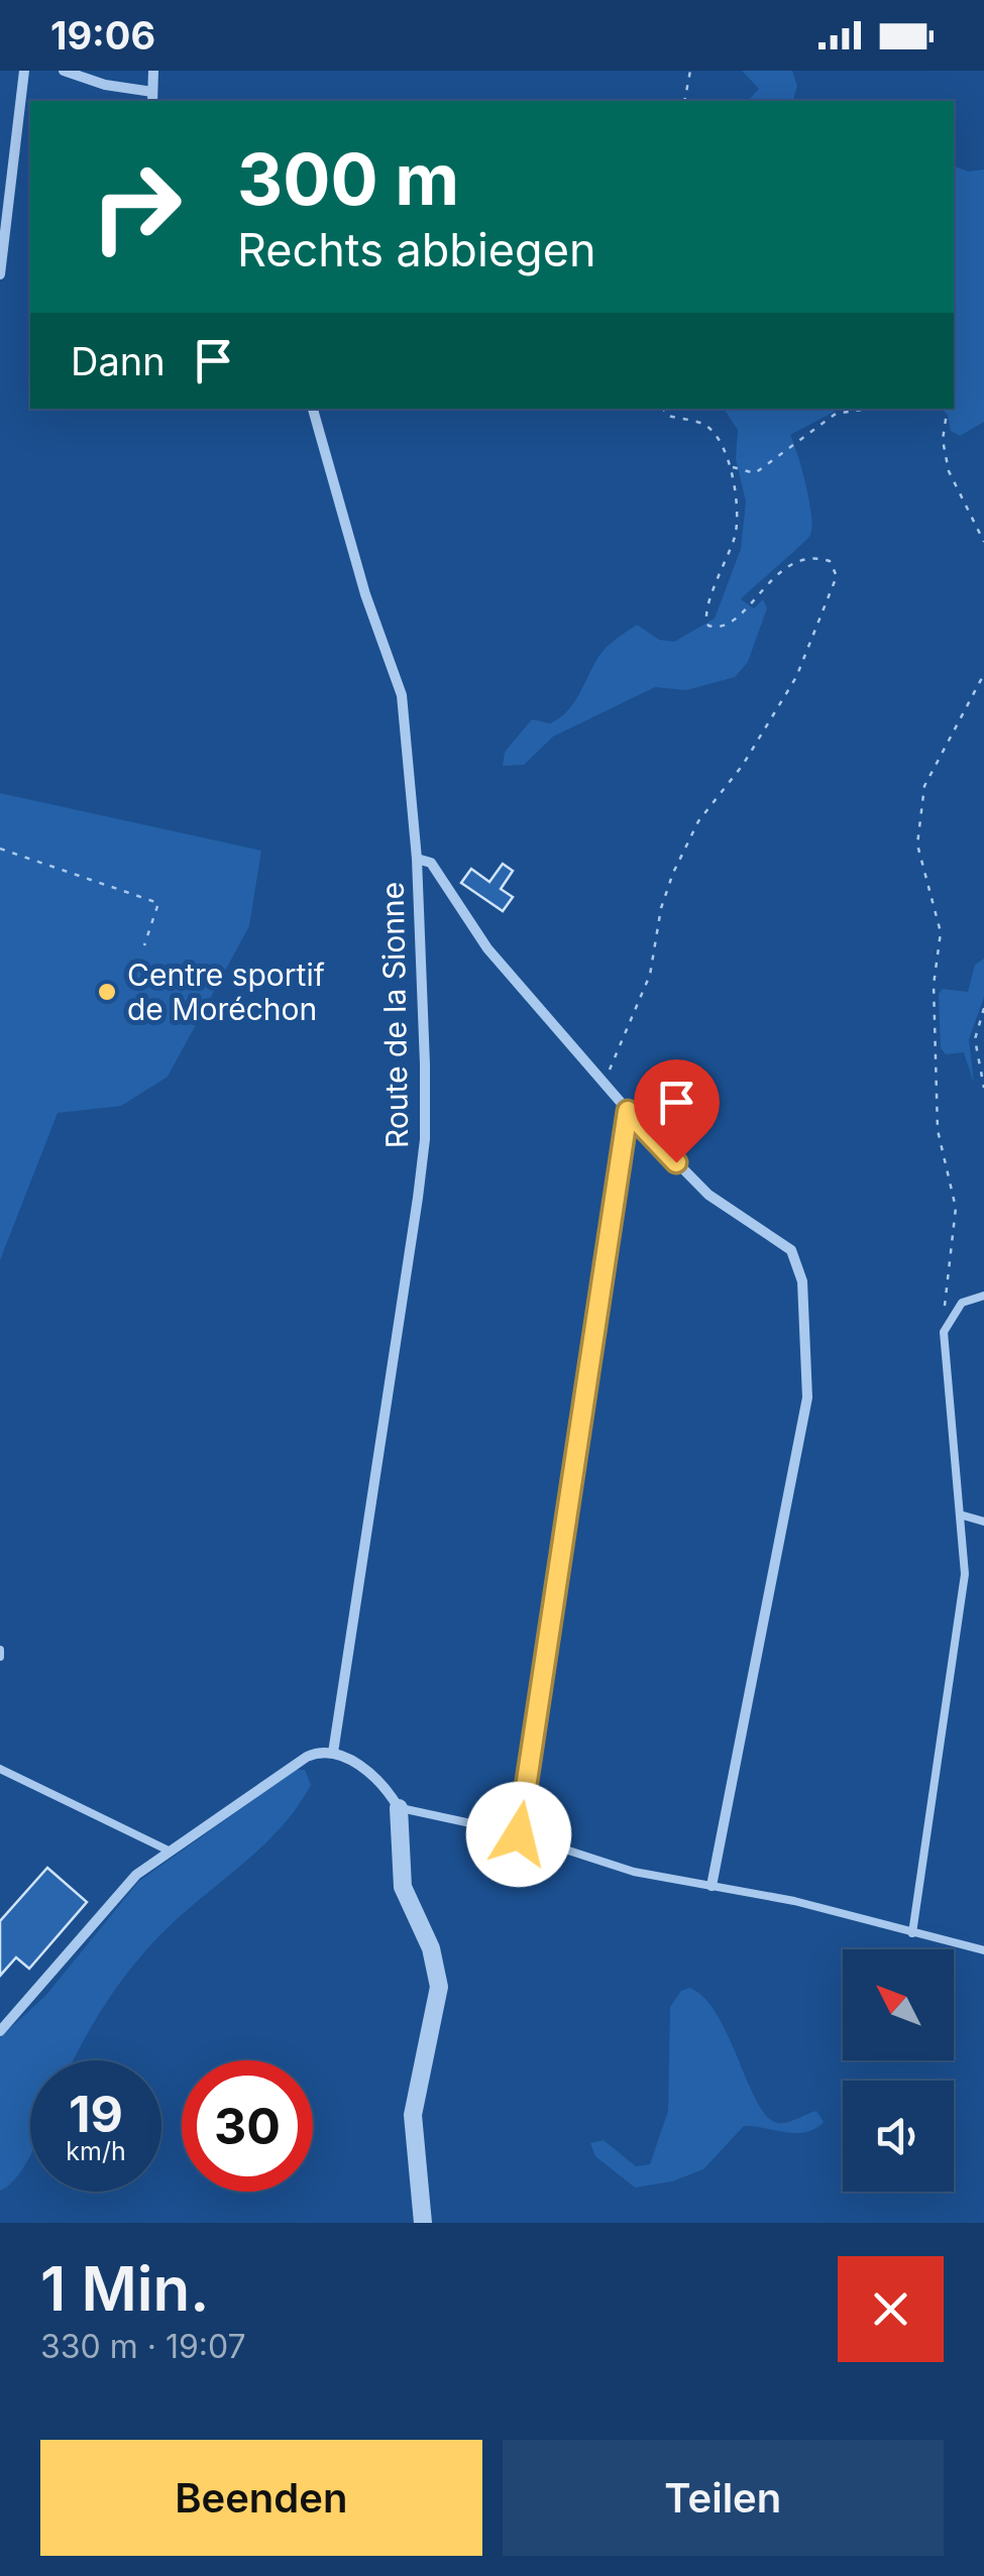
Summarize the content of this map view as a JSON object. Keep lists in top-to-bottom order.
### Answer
{
  "streets": {
    "street": ["Route de la Sionne"]
  },
  "places": ["Centre sportif de Moréchon"],
  "north": "top left",
  "page": {
    "status": "19:06",
    "turn": ["300 m", "Rechts abbiegen"],
    "then": "Dann",
    "speed": "19 km/h",
    "limit": "30",
    "heading": ["1 Min.", "330 m · 19:07"],
    "buttons": ["Beenden", "Teilen"]
  }
}
